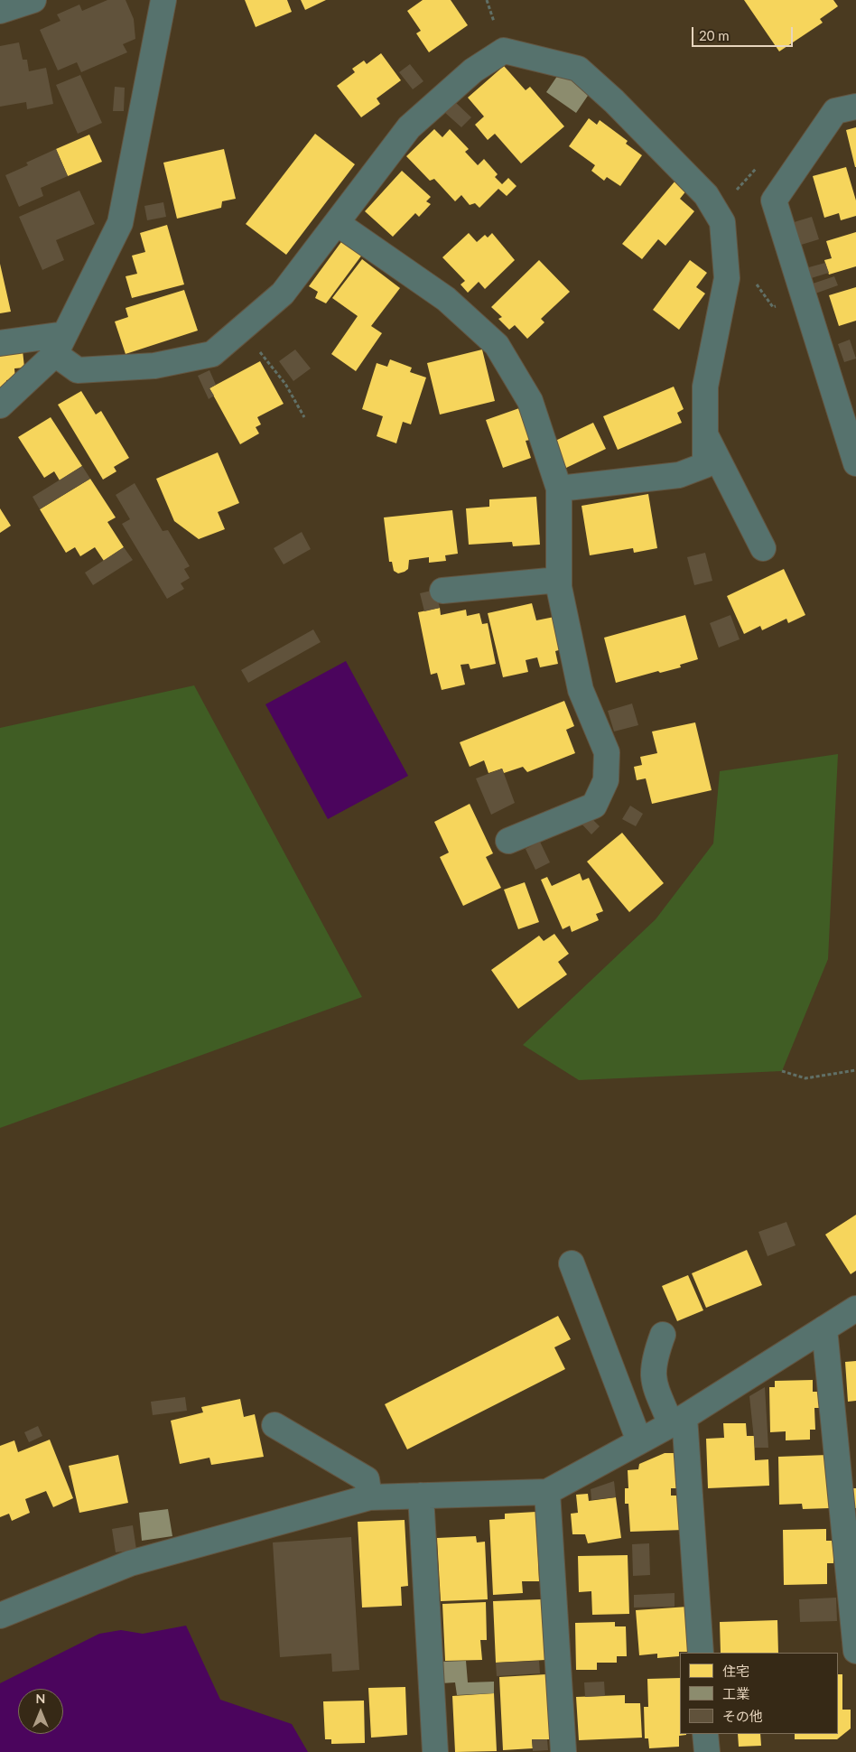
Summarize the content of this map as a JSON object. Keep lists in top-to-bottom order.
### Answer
{
  "legend": ["住宅", "工業", "その他"],
  "scale_bar": "20 m",
  "north": "top"
}
